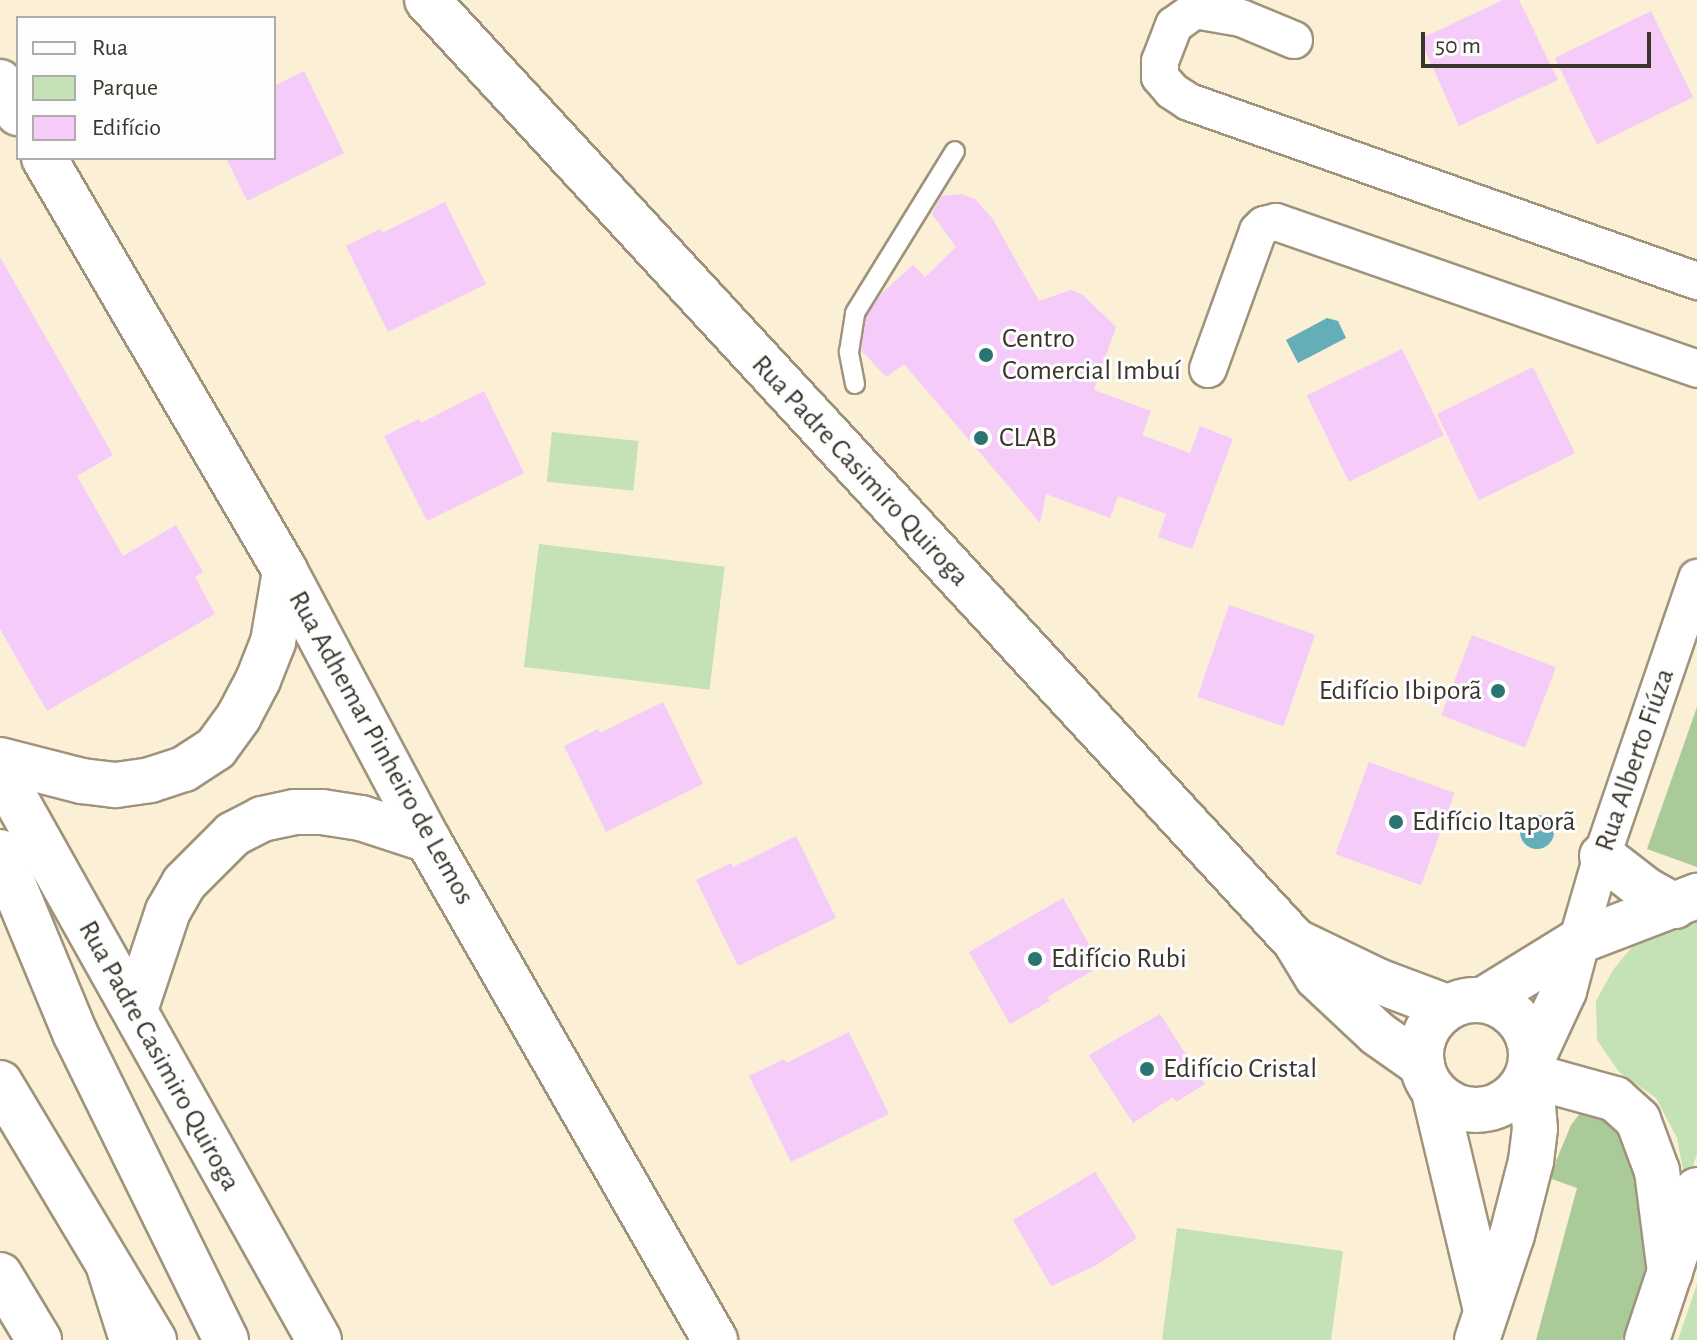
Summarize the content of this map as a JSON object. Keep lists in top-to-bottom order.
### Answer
{
  "streets": {
    "main road": ["Rua Padre Casimiro Quiroga", "Rua Adhemar Pinheiro de Lemos", "Rua Alberto Fiúza"]
  },
  "crossings": [
    ["Rua Padre Casimiro Quiroga", "Rua Alberto Fiúza"]
  ],
  "places": [
    "Centro Comercial Imbuí",
    "CLAB",
    "Edifício Ibiporã",
    "Edifício Itaporã",
    "Edifício Rubi",
    "Edifício Cristal"
  ],
  "legend": ["Rua", "Parque", "Edifício"],
  "scale_bar": "50 m"
}
